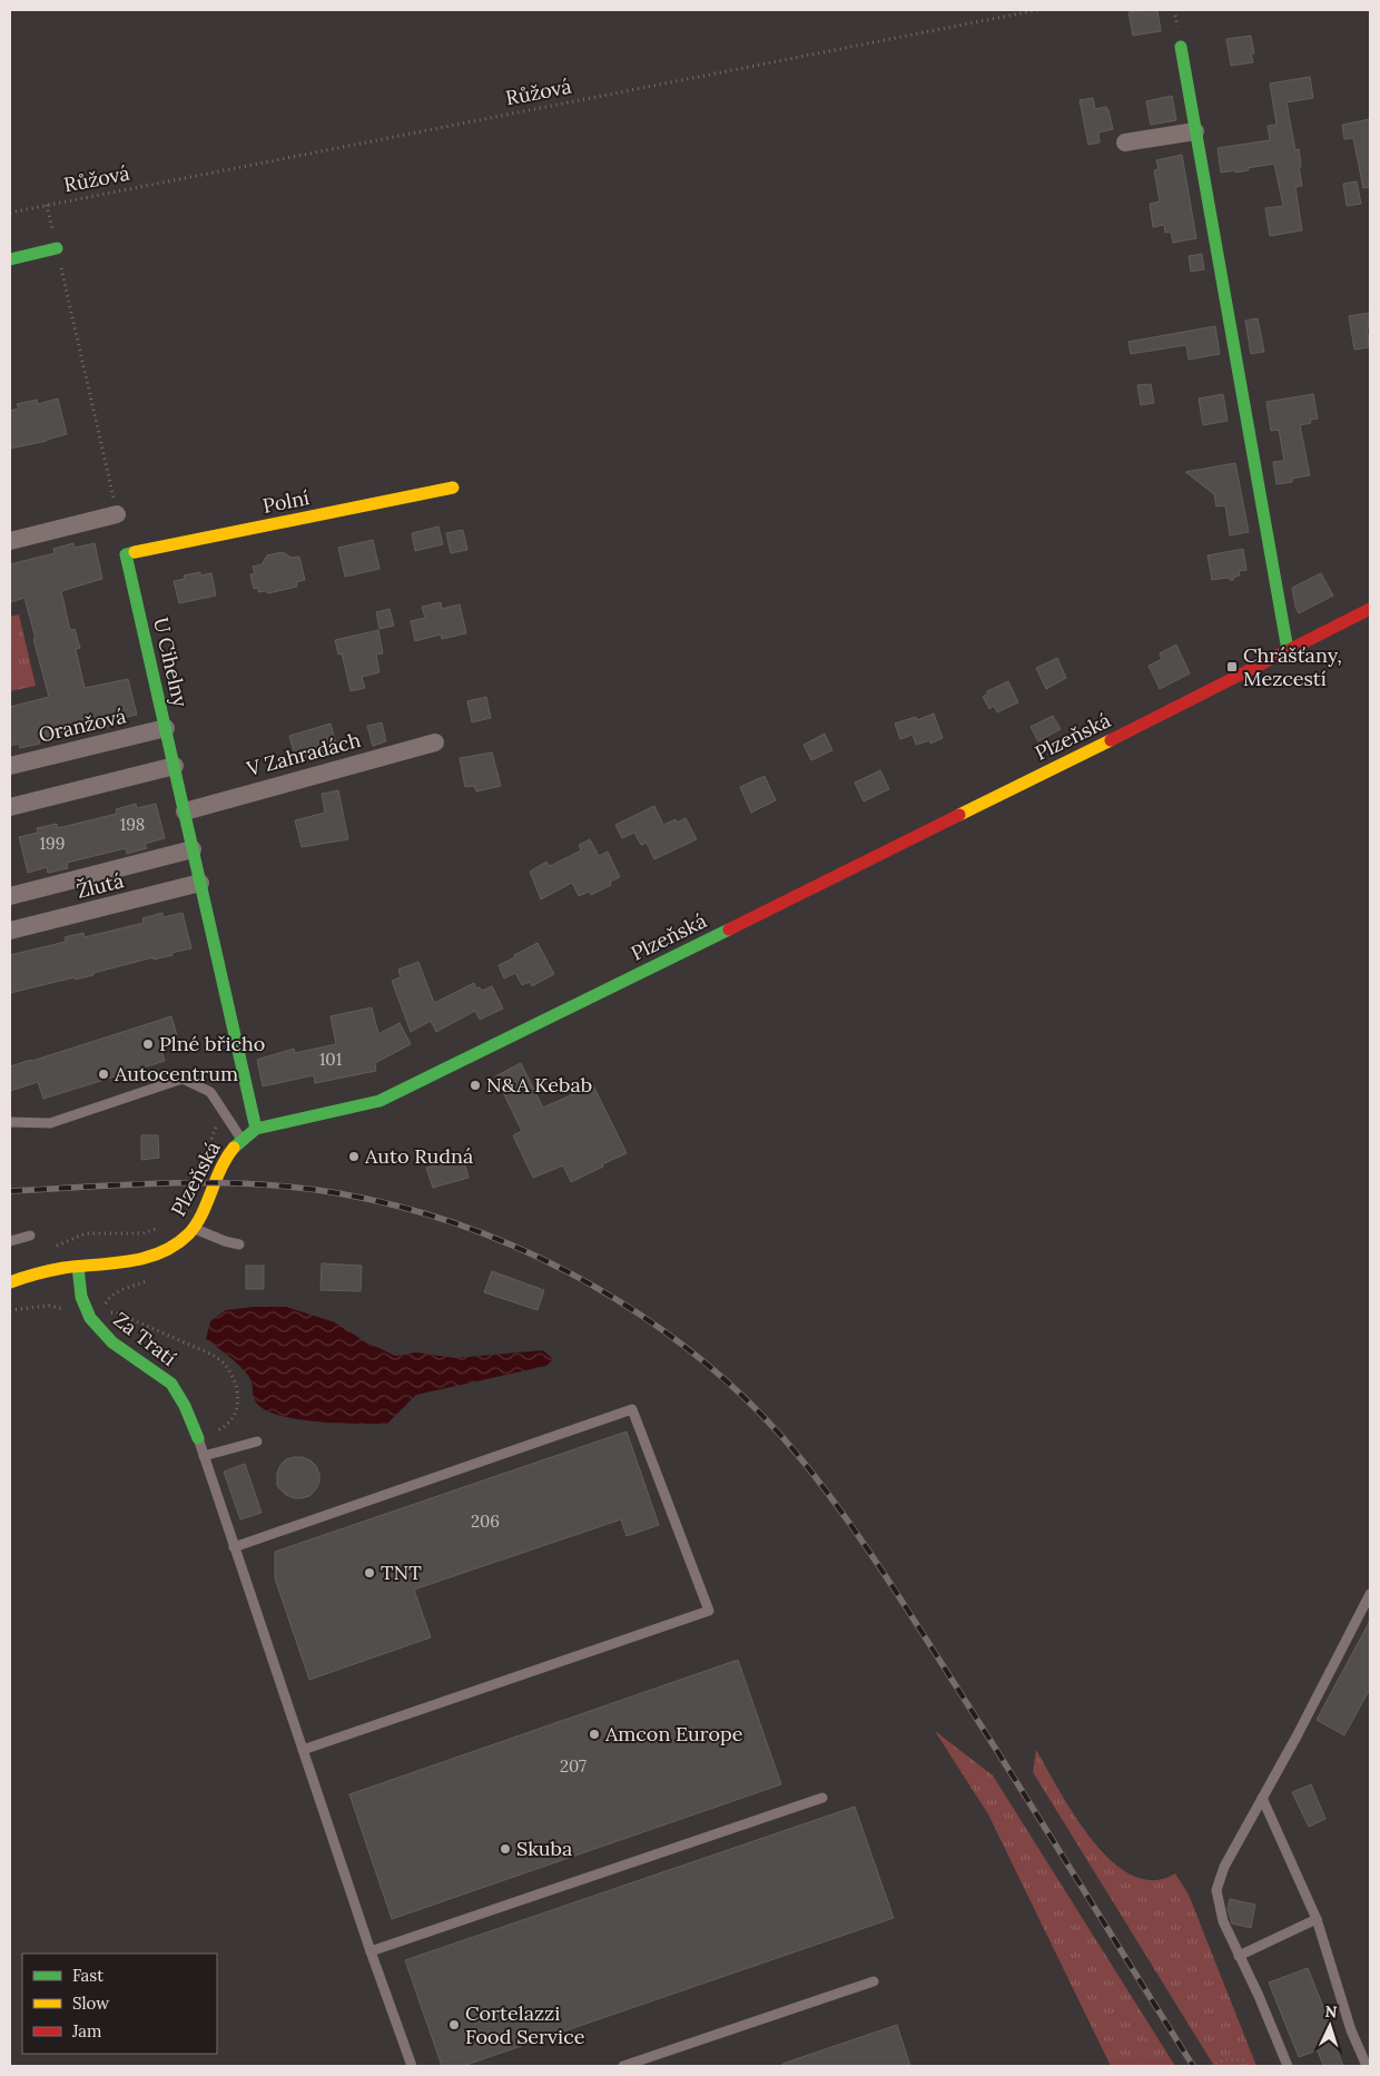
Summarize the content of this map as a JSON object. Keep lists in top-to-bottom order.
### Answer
{
  "streets": {
    "street": [
      "Polní",
      "U Cihelny",
      "Oranžová",
      "Plzeňská",
      "V Zahradách",
      "Žlutá",
      "Za Tratí"
    ],
    "path": ["Růžová"]
  },
  "crossings": [
    ["Polní", "U Cihelny"],
    ["U Cihelny", "Oranžová"],
    ["U Cihelny", "Plzeňská"],
    ["U Cihelny", "V Zahradách"],
    ["U Cihelny", "Žlutá"],
    ["Plzeňská", "Za Tratí"]
  ],
  "places": {
    "transit": ["Chrášťany, Mezcestí"],
    "other": [
      "Plné břicho",
      "Autocentrum",
      "N&A Kebab",
      "Auto Rudná",
      "TNT",
      "Amcon Europe",
      "Skuba",
      "Cortelazzi Food Service"
    ]
  },
  "house_numbers": [
    "198",
    "199",
    "101",
    "206",
    "207"
  ],
  "legend": ["Fast", "Slow", "Jam"],
  "north": "top"
}
